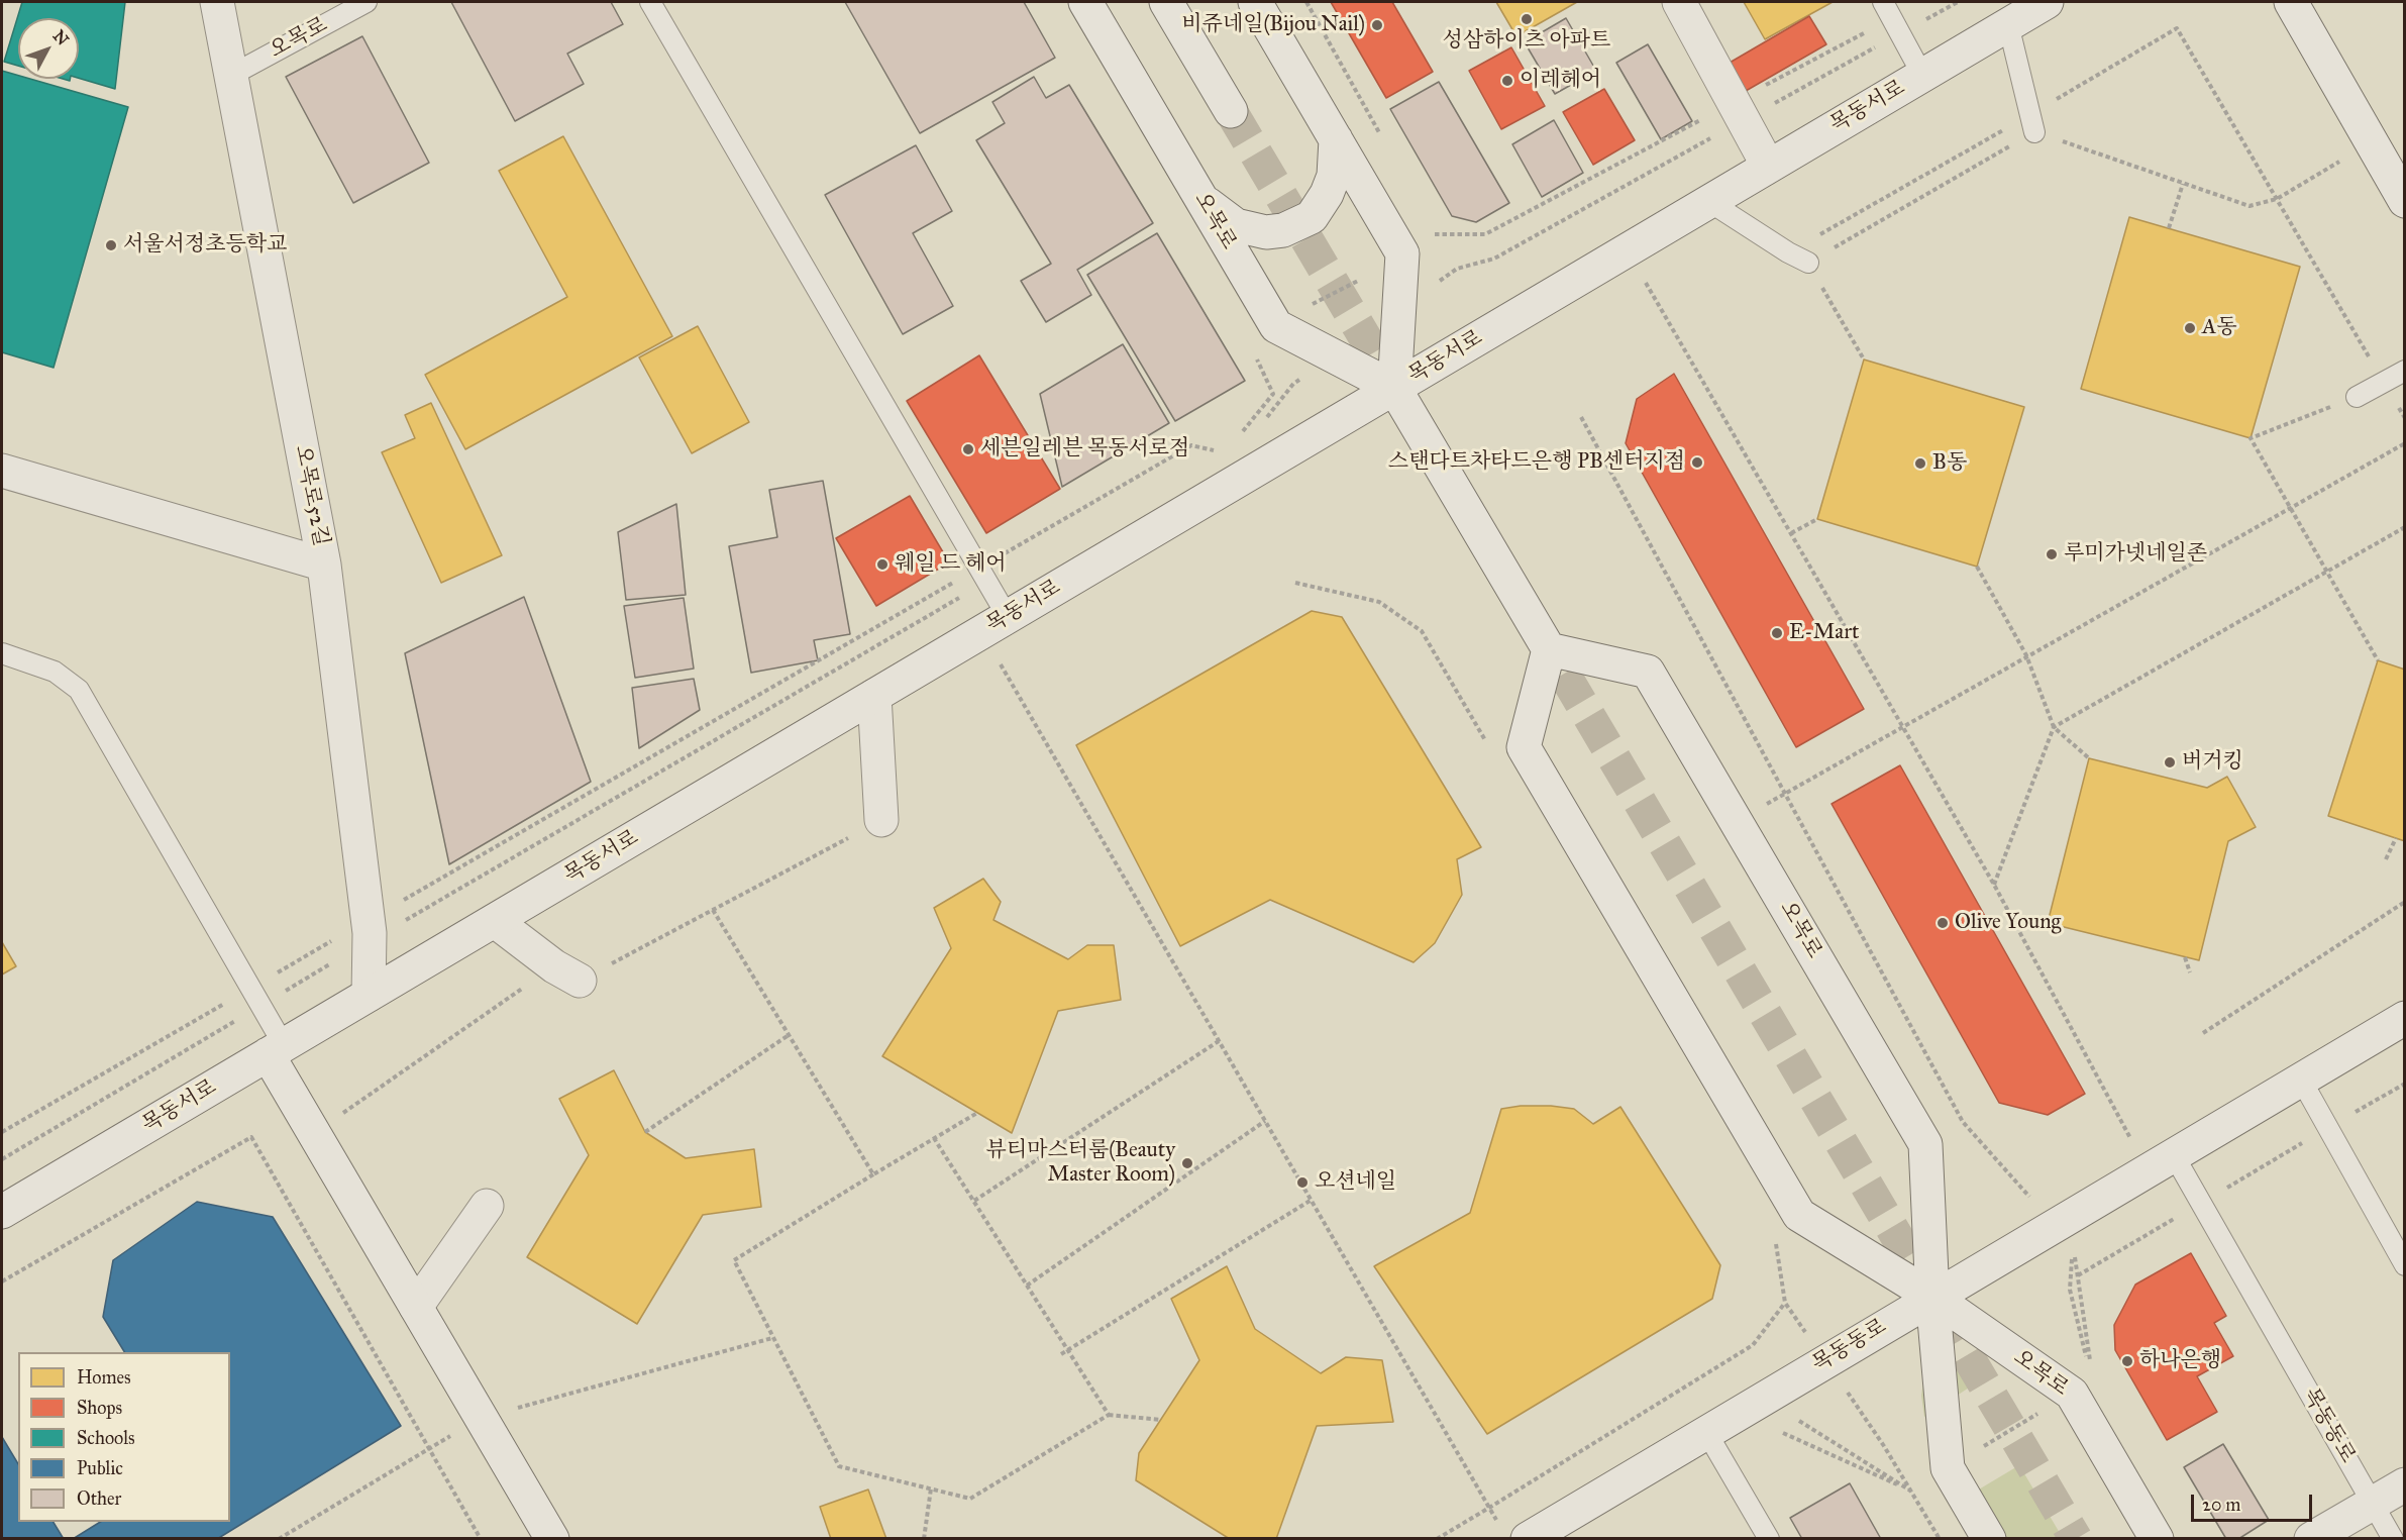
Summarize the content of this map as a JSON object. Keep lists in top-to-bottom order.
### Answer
{
  "streets": {
    "main road": [
      "오목로",
      "목동서로",
      "오목로52길",
      "목동동로"
    ]
  },
  "crossings": [
    ["오목로", "목동서로"],
    ["오목로", "오목로52길"],
    ["오목로", "목동동로"],
    ["목동서로", "오목로52길"]
  ],
  "places": [
    "성삼하이츠 아파트",
    "비쥬네일(Bijou Nail)",
    "이레헤어",
    "서울서정초등학교",
    "A동",
    "세븐일레븐 목동서로점",
    "스탠다트차타드은행 PB센터지점",
    "B동",
    "루미가넷네일존",
    "웨일 드 헤어",
    "E-Mart",
    "버거킹",
    "Olive Young",
    "뷰티마스터룸(Beauty Master Room)",
    "오션네일",
    "하나은행"
  ],
  "legend": [
    "Homes",
    "Shops",
    "Schools",
    "Public",
    "Other"
  ],
  "scale_bar": "20 m",
  "north": "top right"
}
